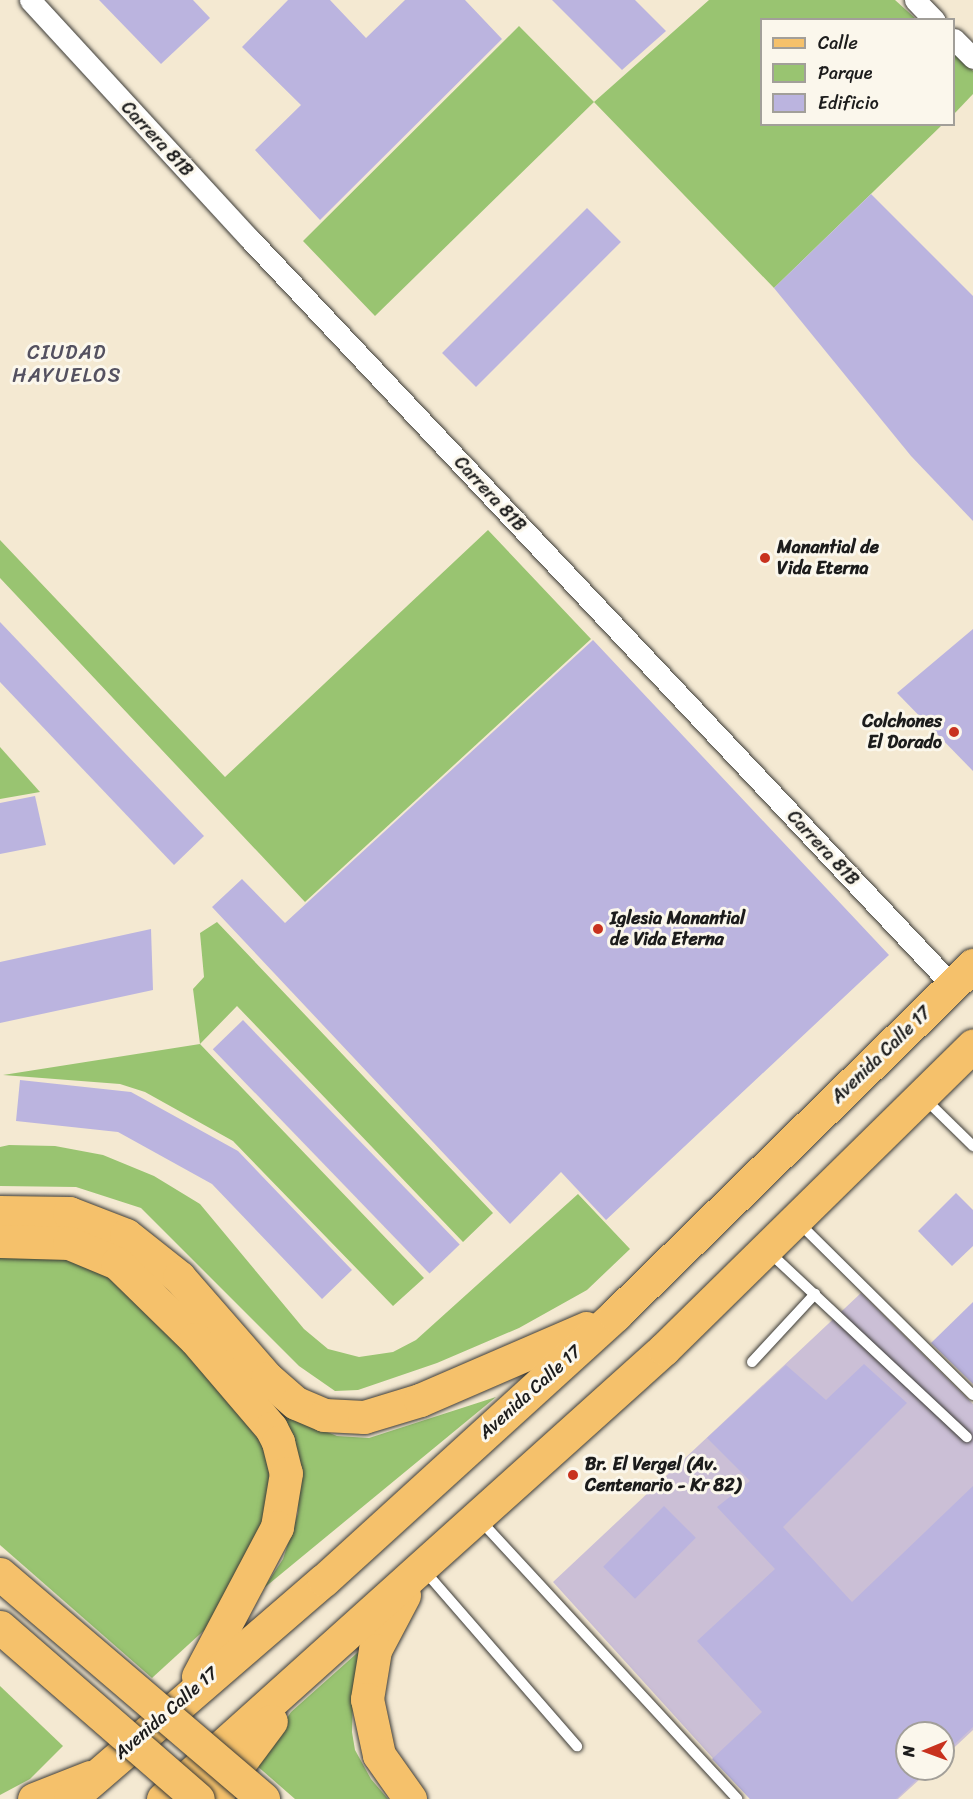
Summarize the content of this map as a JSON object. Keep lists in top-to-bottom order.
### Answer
{
  "streets": {
    "main road": ["Avenida Calle 17"],
    "street": ["Carrera 81B"]
  },
  "crossings": [
    ["Carrera 81B", "Avenida Calle 17"]
  ],
  "districts": ["CIUDAD HAYUELOS"],
  "places": [
    "Manantial de Vida Eterna",
    "Colchones El Dorado",
    "Iglesia Manantial de Vida Eterna",
    "Br. El Vergel (Av. Centenario - Kr 82)"
  ],
  "legend": ["Calle", "Parque", "Edificio"],
  "north": "left"
}
